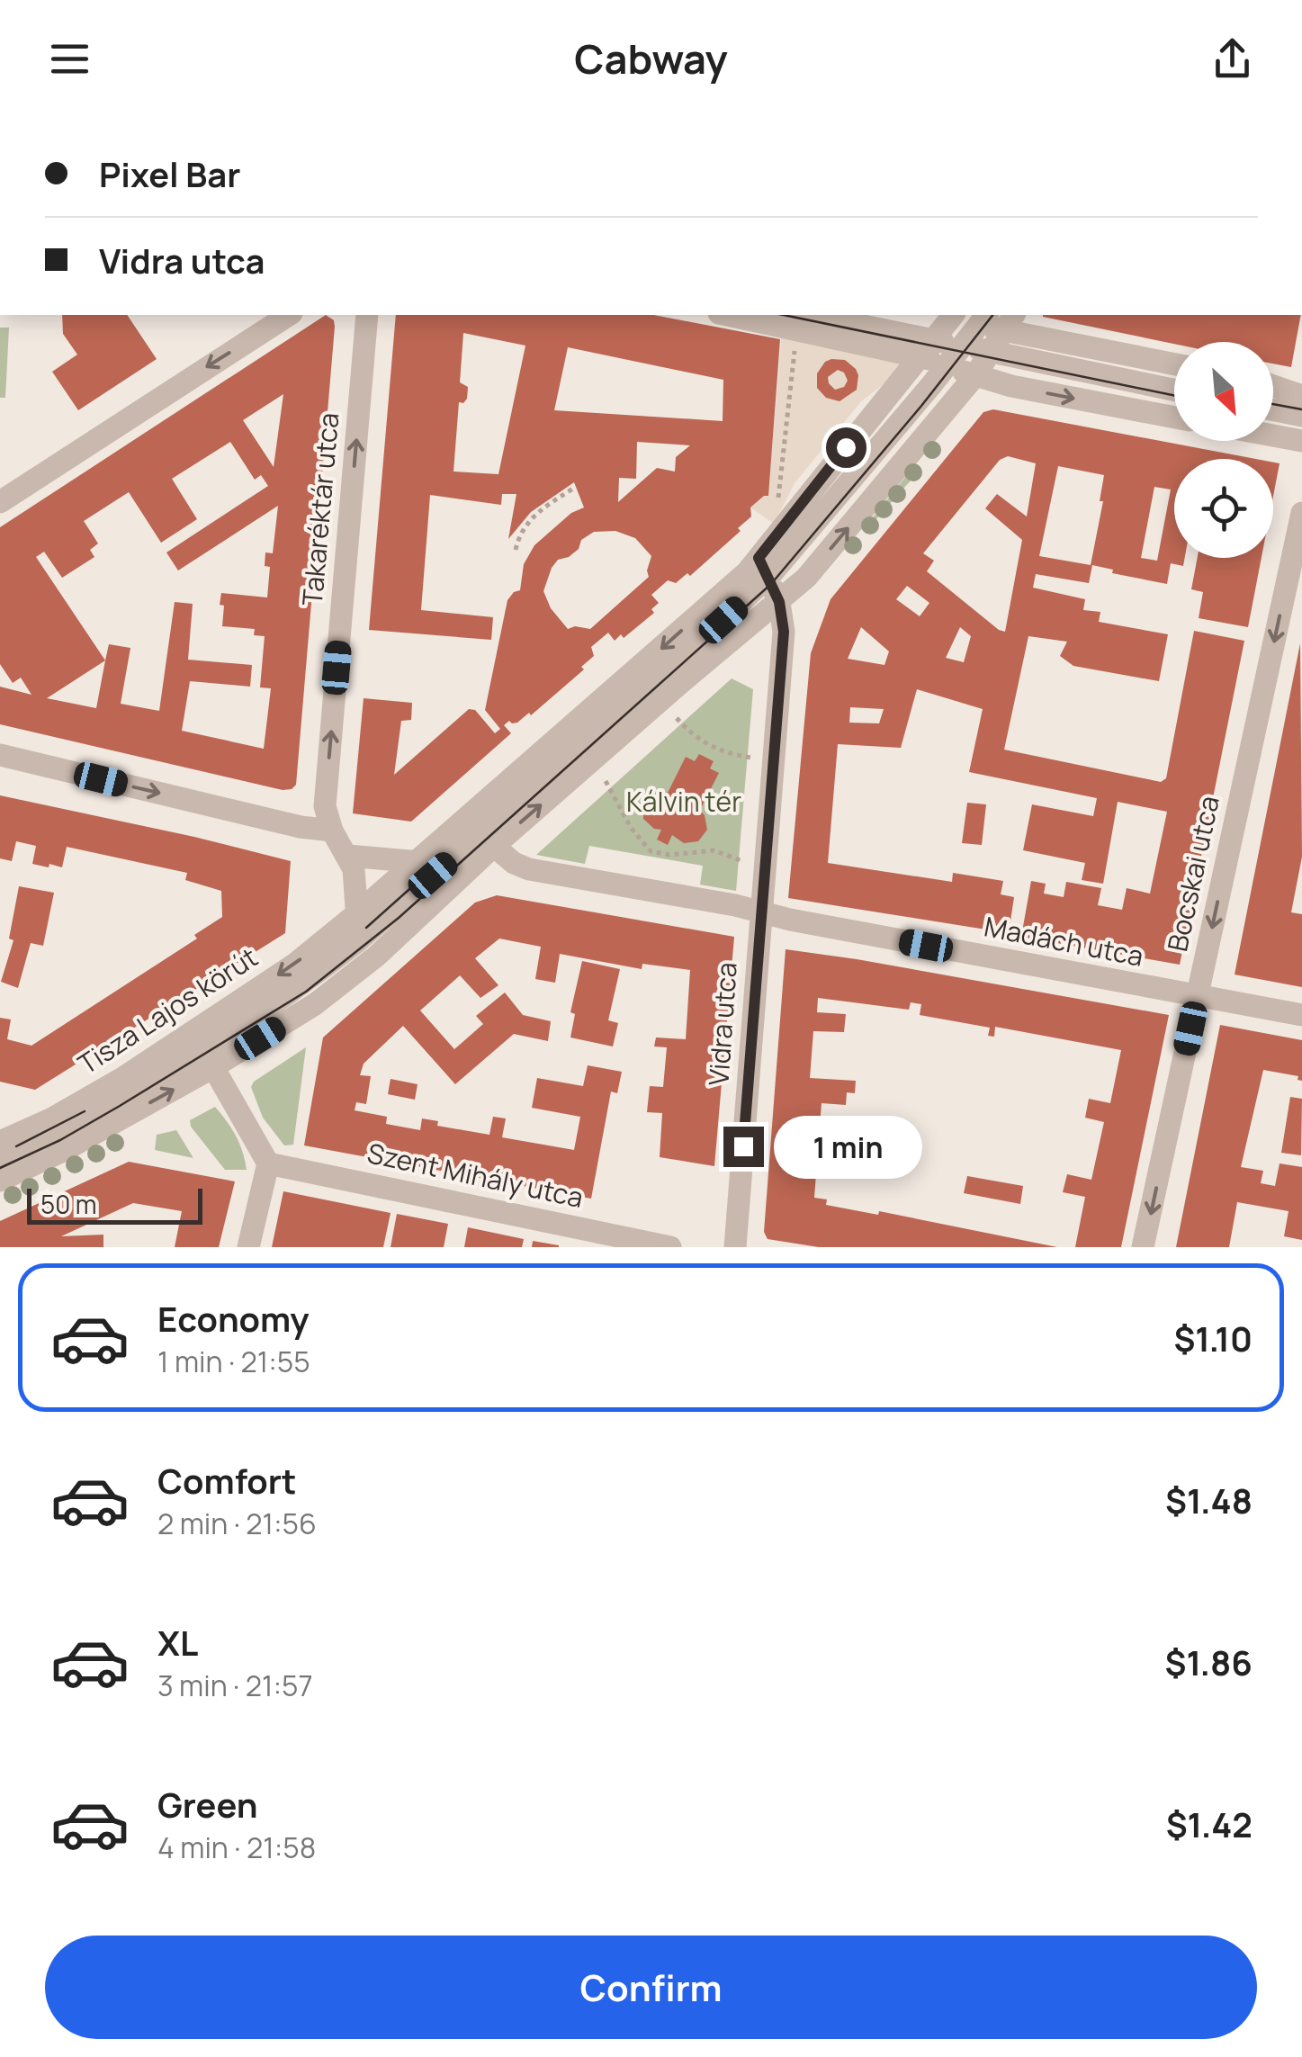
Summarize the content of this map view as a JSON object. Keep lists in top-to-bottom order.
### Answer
{
  "streets": {
    "street": [
      "Takaréktár utca",
      "Bocskai utca",
      "Madách utca",
      "Tisza Lajos körút",
      "Vidra utca",
      "Szent Mihály utca"
    ]
  },
  "crossings": [
    ["Takaréktár utca", "Tisza Lajos körút"],
    ["Bocskai utca", "Madách utca"],
    ["Madách utca", "Vidra utca"]
  ],
  "one_way": ["Takaréktár utca", "Bocskai utca"],
  "parks": ["Kálvin tér"],
  "scale_bar": "50 m",
  "north": "bottom right",
  "page": {
    "header": "Cabway",
    "banner": ["Pixel Bar", "Vidra utca"],
    "bubble": "1 min",
    "scale": "50 m",
    "list": [
      {
        "name": "Economy",
        "note": "1 min · 21:55",
        "value": "$1.10"
      },
      {
        "name": "Comfort",
        "note": "2 min · 21:56",
        "value": "$1.48"
      },
      {
        "name": "XL",
        "note": "3 min · 21:57",
        "value": "$1.86"
      },
      {
        "name": "Green",
        "note": "4 min · 21:58",
        "value": "$1.42"
      }
    ],
    "buttons": "Confirm"
  }
}
